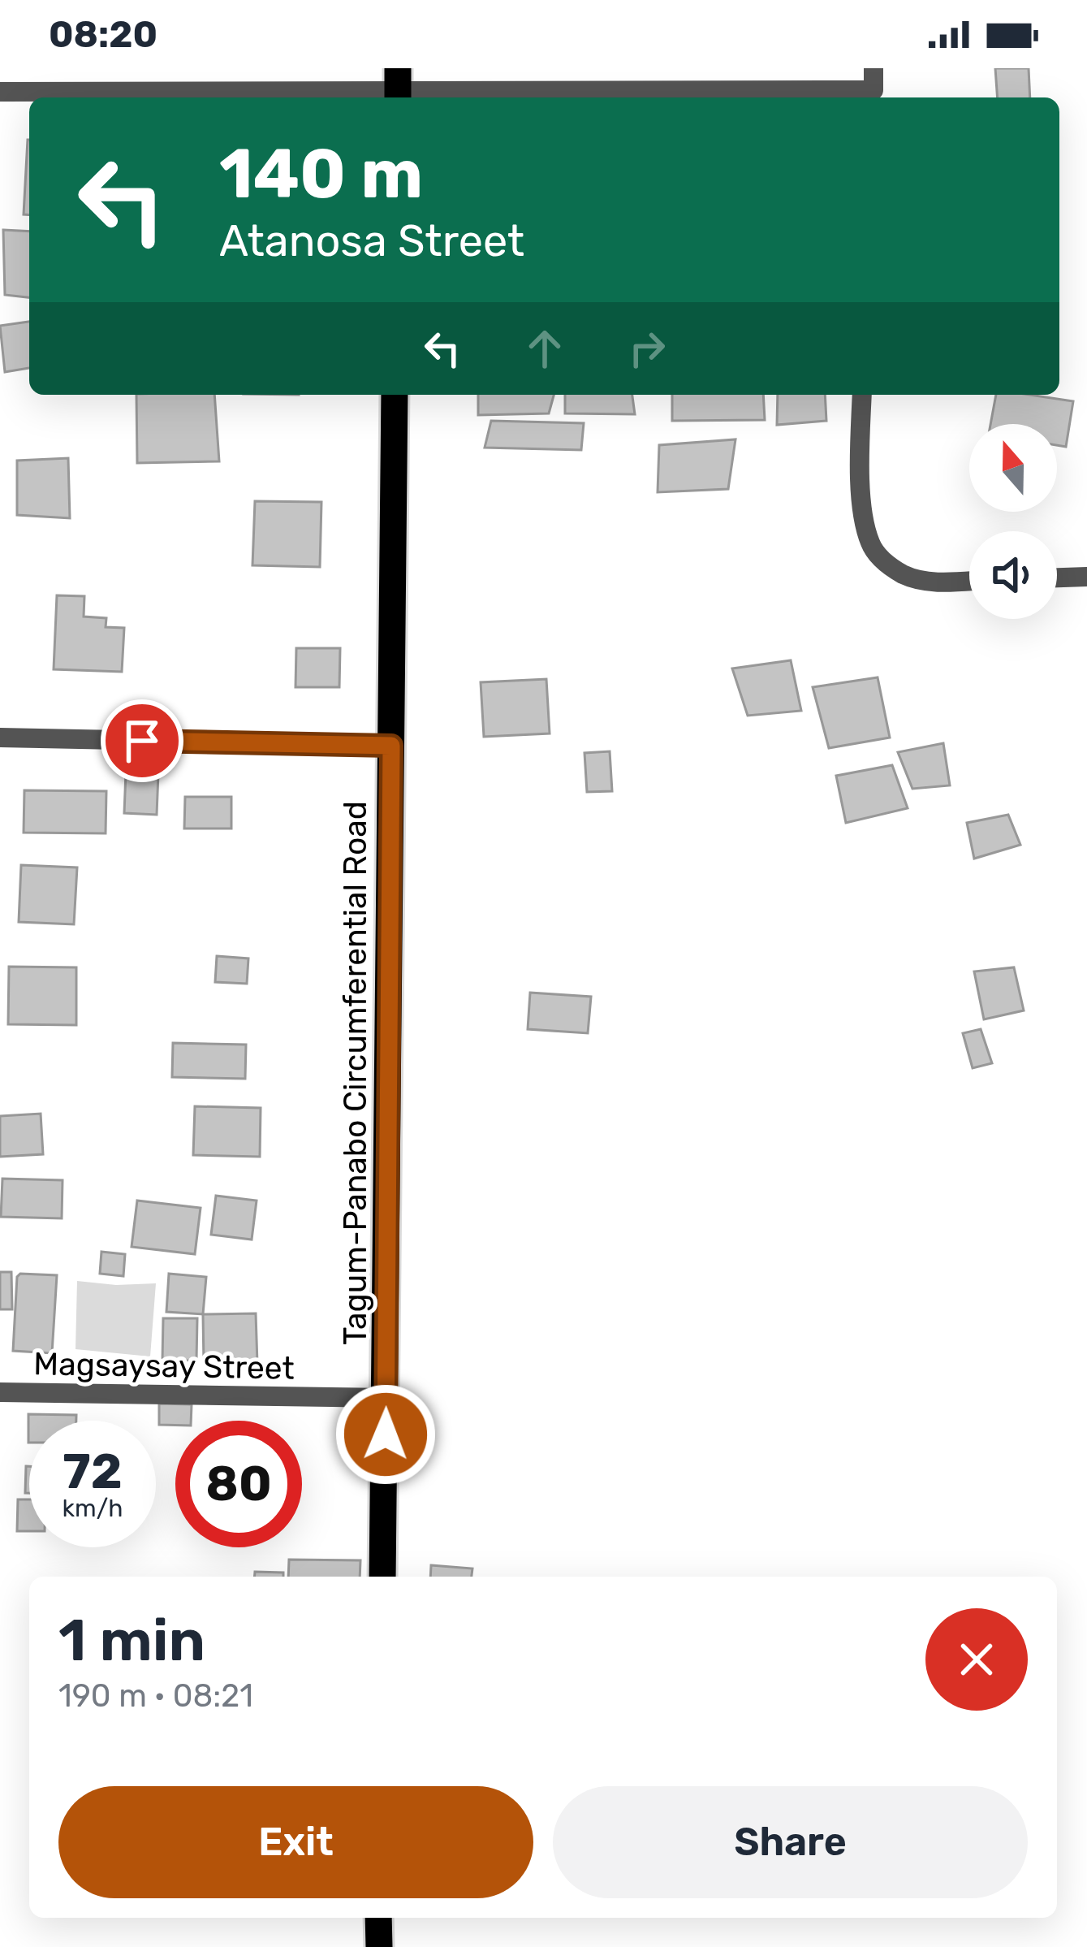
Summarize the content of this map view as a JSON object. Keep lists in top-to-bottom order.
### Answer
{
  "streets": {
    "highway": ["Tagum-Panabo Circumferential Road"],
    "street": ["Magsaysay Street"]
  },
  "crossings": [
    ["Tagum-Panabo Circumferential Road", "Magsaysay Street"]
  ],
  "north": "top",
  "page": {
    "status": "08:20",
    "turn": ["140 m", "Atanosa Street"],
    "speed": "72 km/h",
    "limit": "80",
    "heading": ["1 min", "190 m · 08:21"],
    "buttons": ["Exit", "Share"]
  }
}
